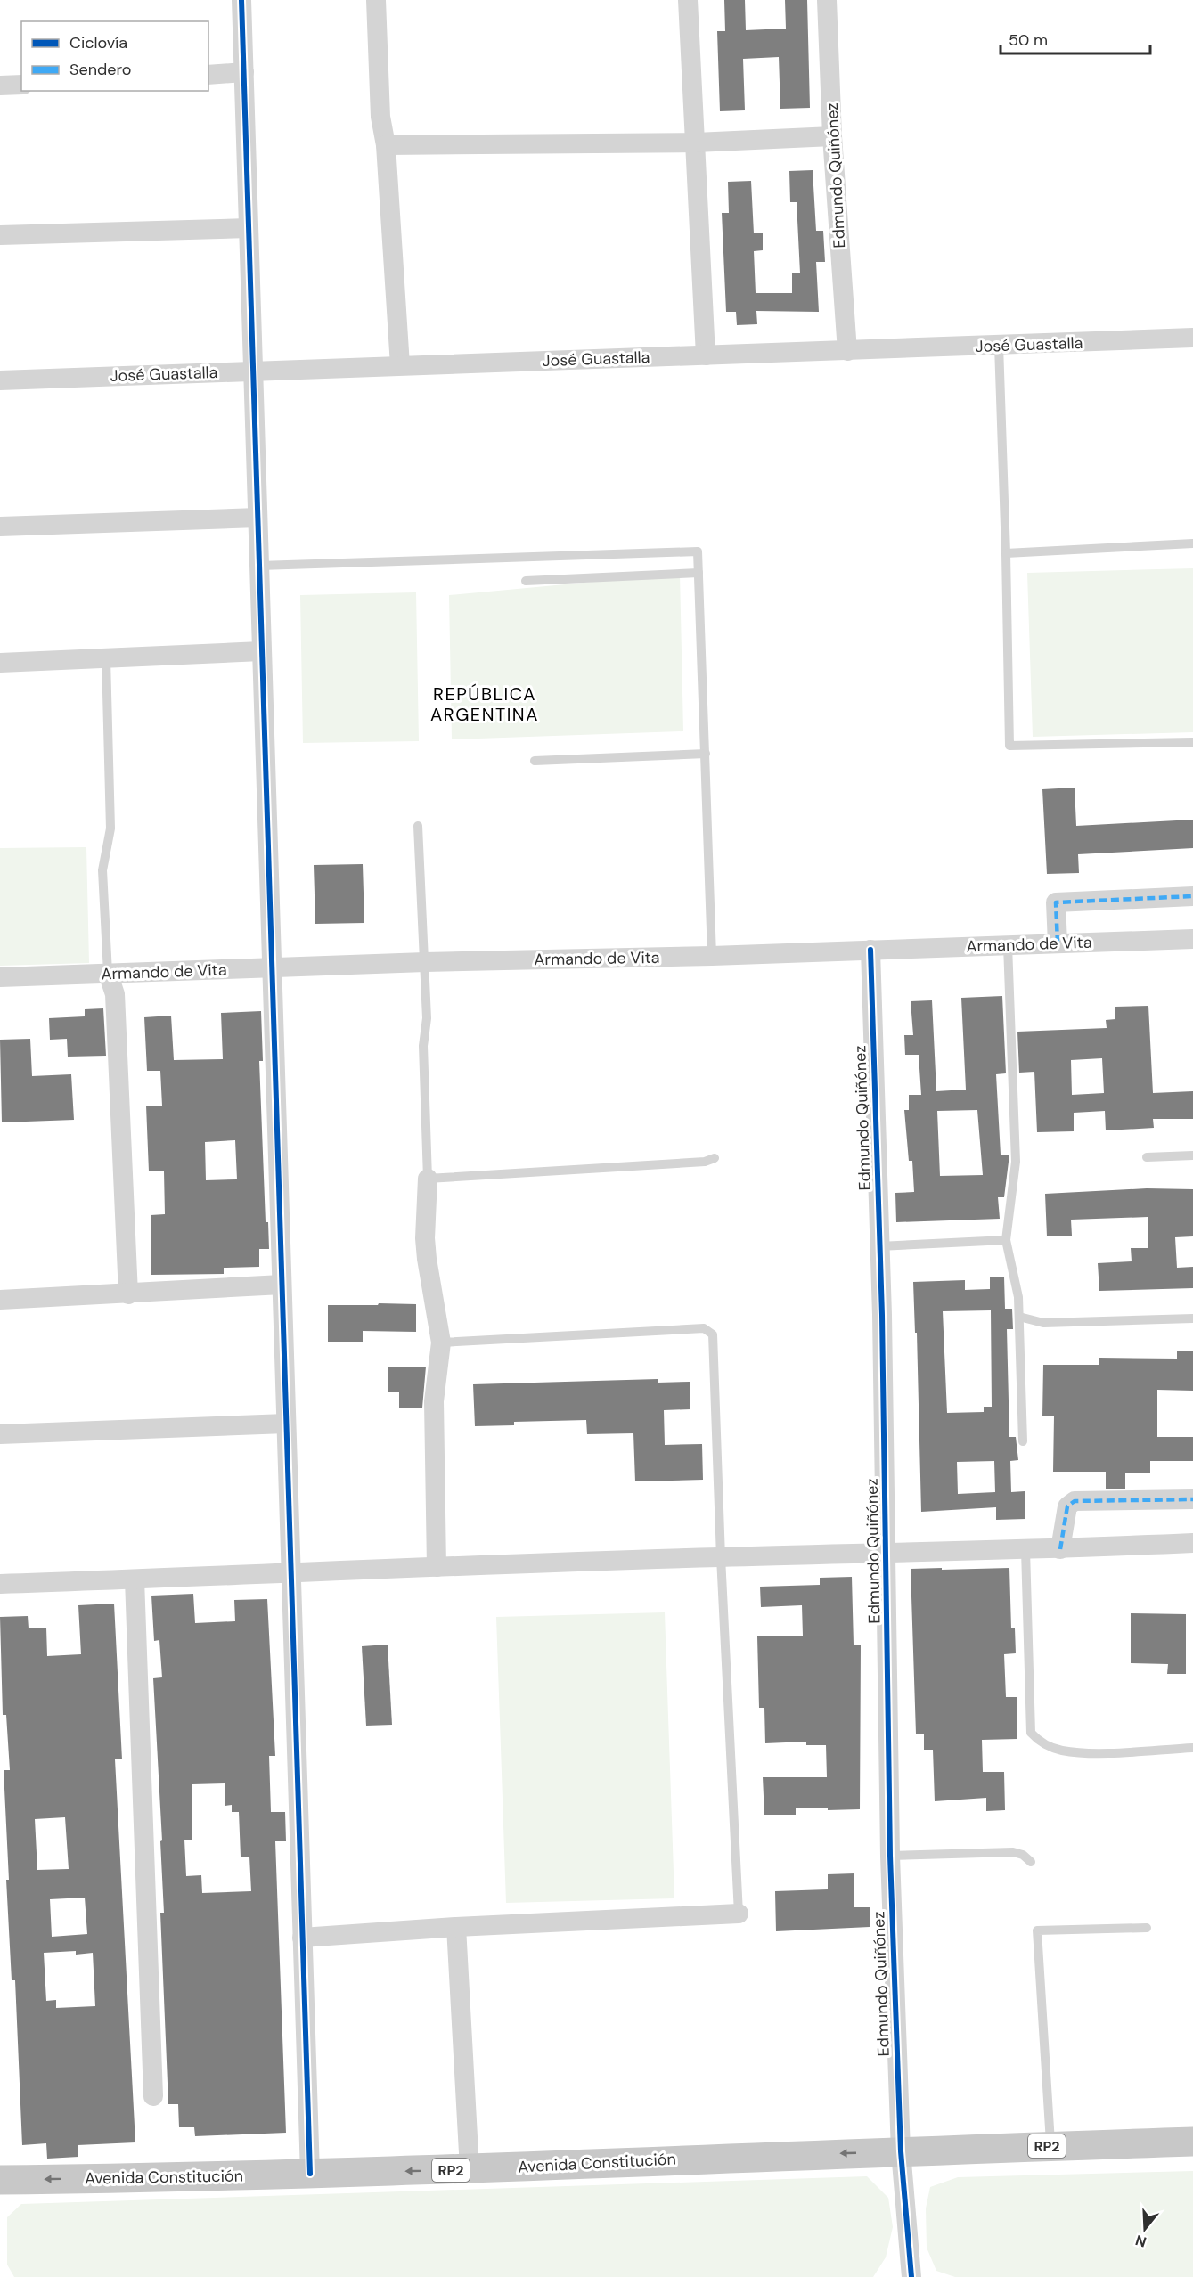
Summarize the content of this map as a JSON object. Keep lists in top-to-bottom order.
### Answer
{
  "streets": {
    "main road": ["RP2", "Avenida Constitución"],
    "street": ["Edmundo Quiñónez", "José Guastalla", "Armando de Vita"]
  },
  "crossings": [
    ["Edmundo Quiñónez", "José Guastalla"],
    ["Edmundo Quiñónez", "Armando de Vita"],
    ["Edmundo Quiñónez", "Avenida Constitución"]
  ],
  "one_way": ["Avenida Constitución"],
  "districts": ["REPÚBLICA ARGENTINA"],
  "legend": ["Ciclovía", "Sendero"],
  "scale_bar": "50 m",
  "north": "bottom"
}
